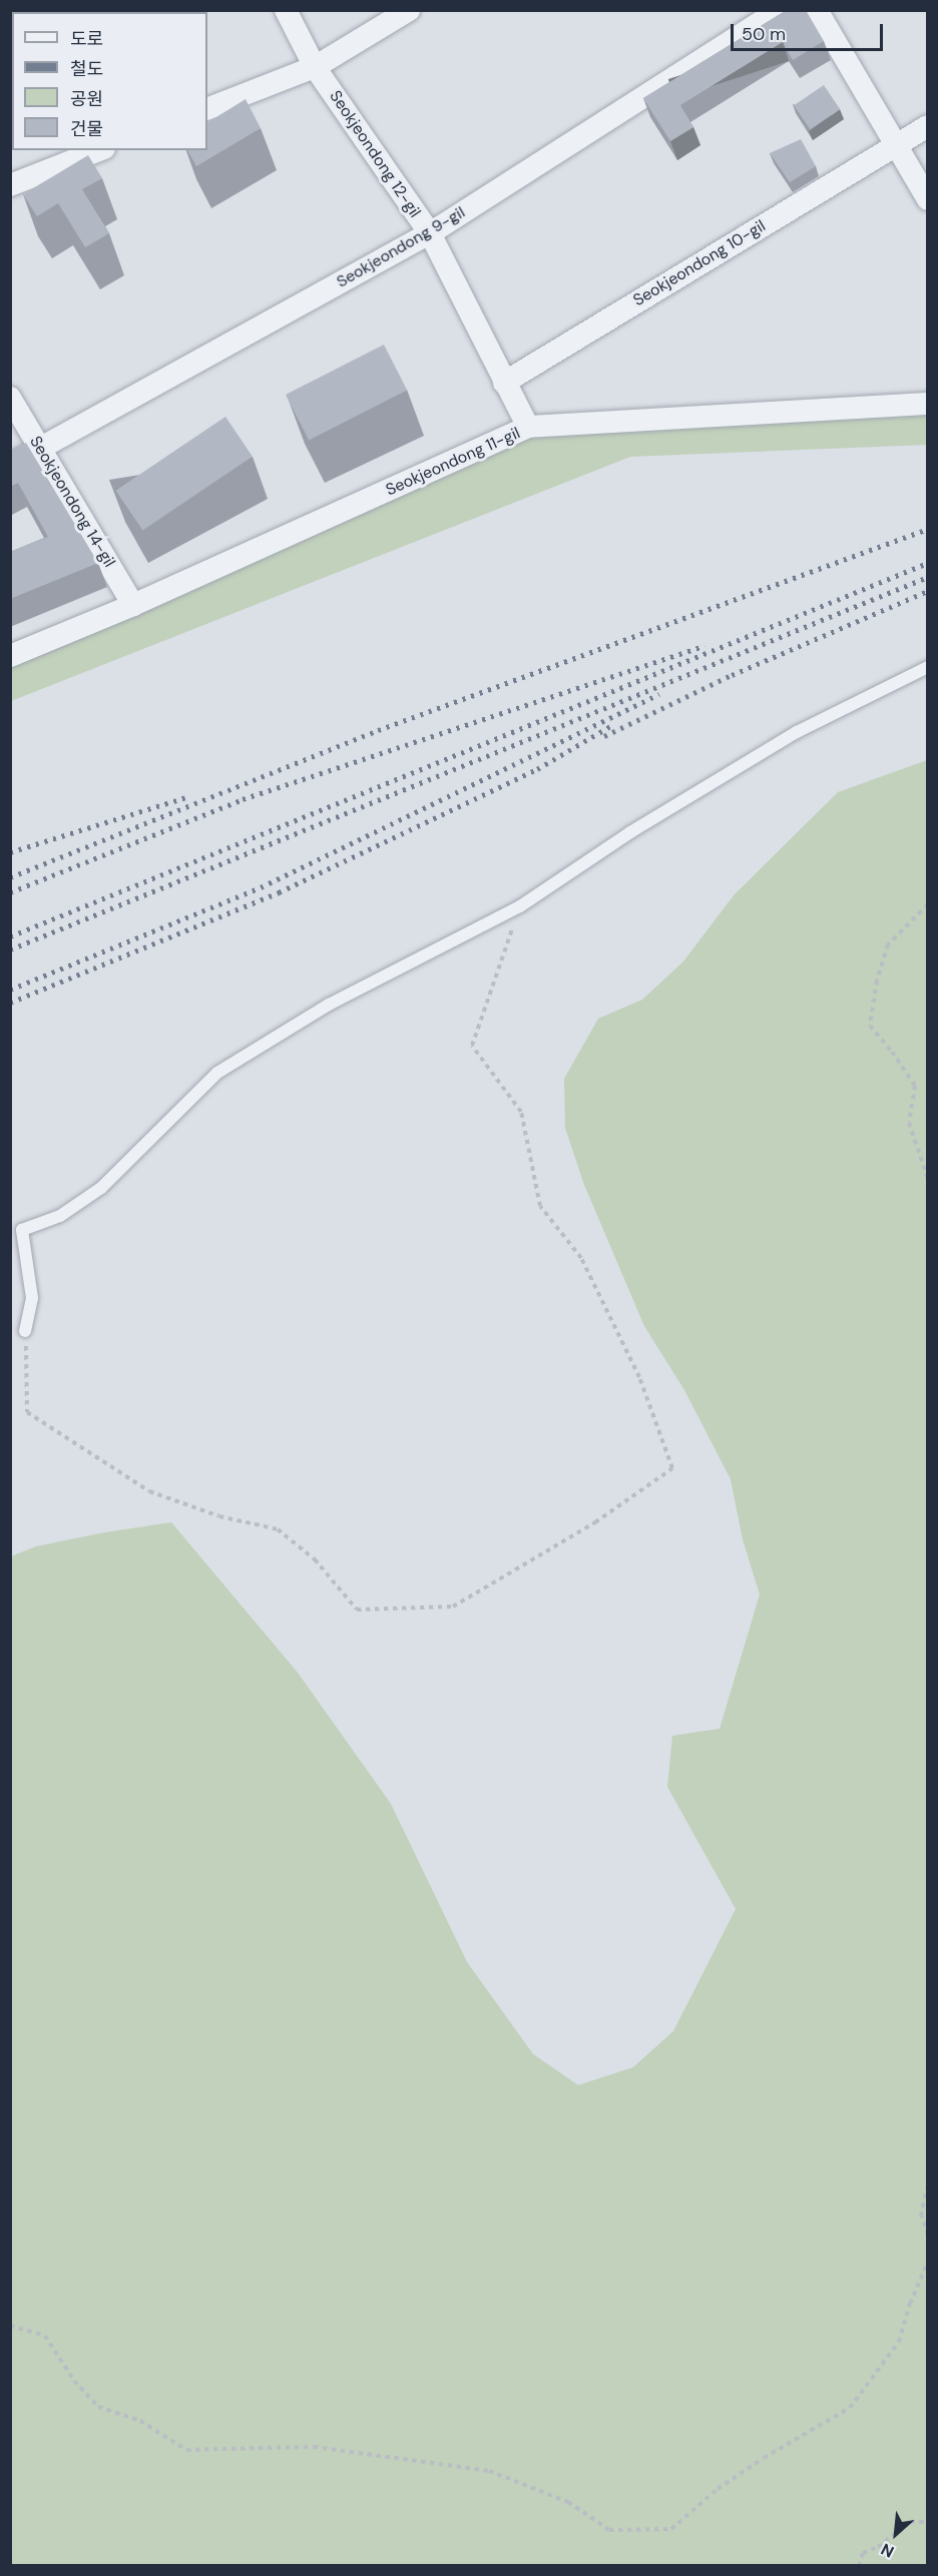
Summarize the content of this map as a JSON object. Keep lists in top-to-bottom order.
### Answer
{
  "streets": {
    "street": [
      "Seokjeondong 12-gil",
      "Seokjeondong 9-gil",
      "Seokjeondong 10-gil",
      "Seokjeondong 11-gil",
      "Seokjeondong 14-gil"
    ]
  },
  "crossings": [
    ["Seokjeondong 12-gil", "Seokjeondong 9-gil"],
    ["Seokjeondong 12-gil", "Seokjeondong 10-gil"],
    ["Seokjeondong 12-gil", "Seokjeondong 11-gil"],
    ["Seokjeondong 9-gil", "Seokjeondong 14-gil"],
    ["Seokjeondong 11-gil", "Seokjeondong 14-gil"]
  ],
  "legend": [
    "도로",
    "철도",
    "공원",
    "건물"
  ],
  "scale_bar": "50 m",
  "north": "bottom left"
}
